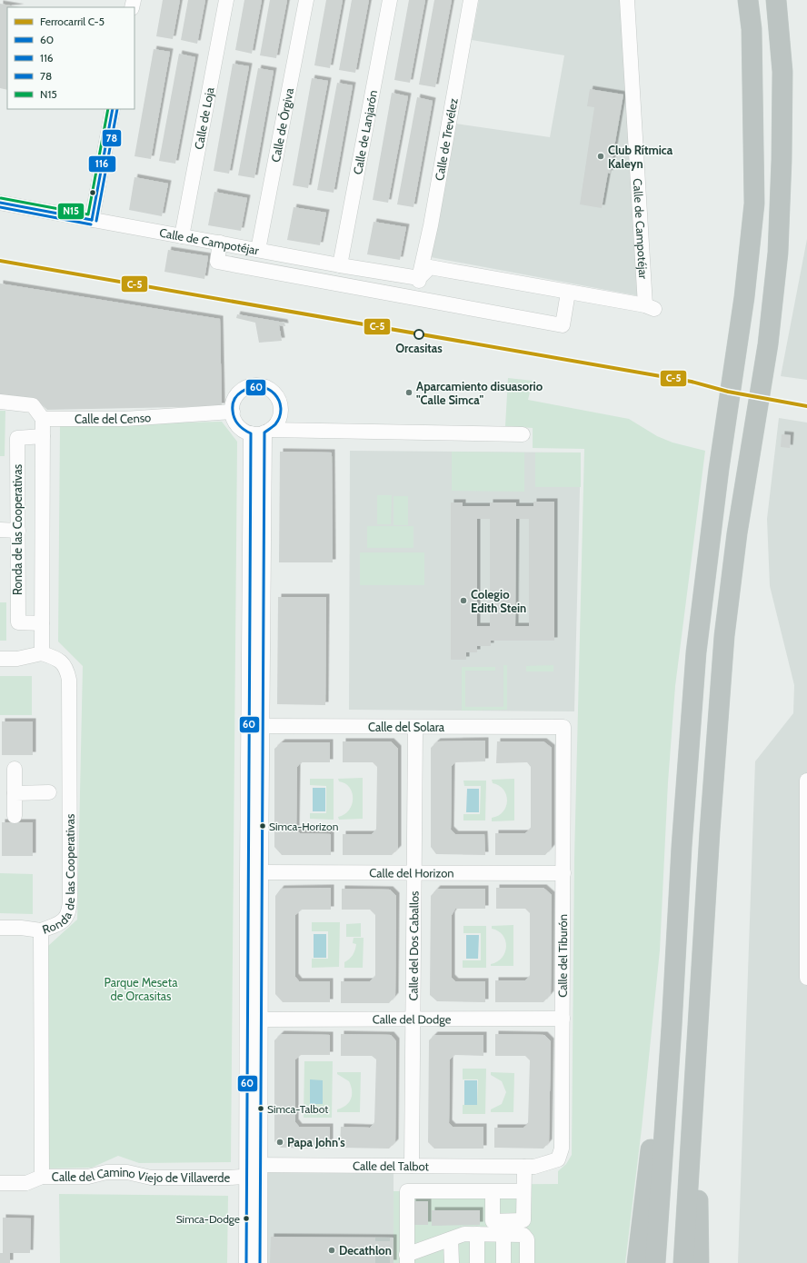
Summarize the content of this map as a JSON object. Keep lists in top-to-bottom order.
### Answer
{
  "streets": {
    "street": [
      "Calle de Loja",
      "Calle de Órgiva",
      "Calle de Lanjarón",
      "Calle de Trevélez",
      "Calle de Campotéjar",
      "Calle del Censo",
      "Ronda de las Cooperativas",
      "Calle del Solara",
      "Calle del Horizon",
      "Calle del Dos Caballos",
      "Calle del Tiburón",
      "Calle del Dodge",
      "Calle del Talbot",
      "Calle del Camino Viejo de Villaverde"
    ]
  },
  "crossings": [
    ["Calle de Loja", "Calle de Campotéjar"],
    ["Calle de Órgiva", "Calle de Campotéjar"],
    ["Calle de Lanjarón", "Calle de Campotéjar"],
    ["Calle de Trevélez", "Calle de Campotéjar"],
    ["Ronda de las Cooperativas", "Calle del Camino Viejo de Villaverde"],
    ["Calle del Solara", "Calle del Dos Caballos"],
    ["Calle del Solara", "Calle del Tiburón"],
    ["Calle del Horizon", "Calle del Dos Caballos"],
    ["Calle del Horizon", "Calle del Tiburón"],
    ["Calle del Dos Caballos", "Calle del Dodge"],
    ["Calle del Dos Caballos", "Calle del Talbot"],
    ["Calle del Tiburón", "Calle del Dodge"],
    ["Calle del Tiburón", "Calle del Talbot"],
    ["Calle del Talbot", "Calle del Camino Viejo de Villaverde"]
  ],
  "parks": ["Parque Meseta de Orcasitas"],
  "places": [
    "Club Rítmica Kaleyn",
    "Orcasitas",
    "Aparcamiento disuasorio \"Calle Simca\"",
    "Colegio Edith Stein",
    "Simca-Horizon",
    "Simca-Talbot",
    "Papa John's",
    "Simca-Dodge",
    "Decathlon"
  ],
  "lines": [
    "transit line 116",
    "transit line 78",
    "transit line N15",
    "rail line C-5",
    "transit line 60"
  ],
  "legend": [
    "Ferrocarril C-5",
    "60",
    "116",
    "78",
    "N15"
  ]
}
